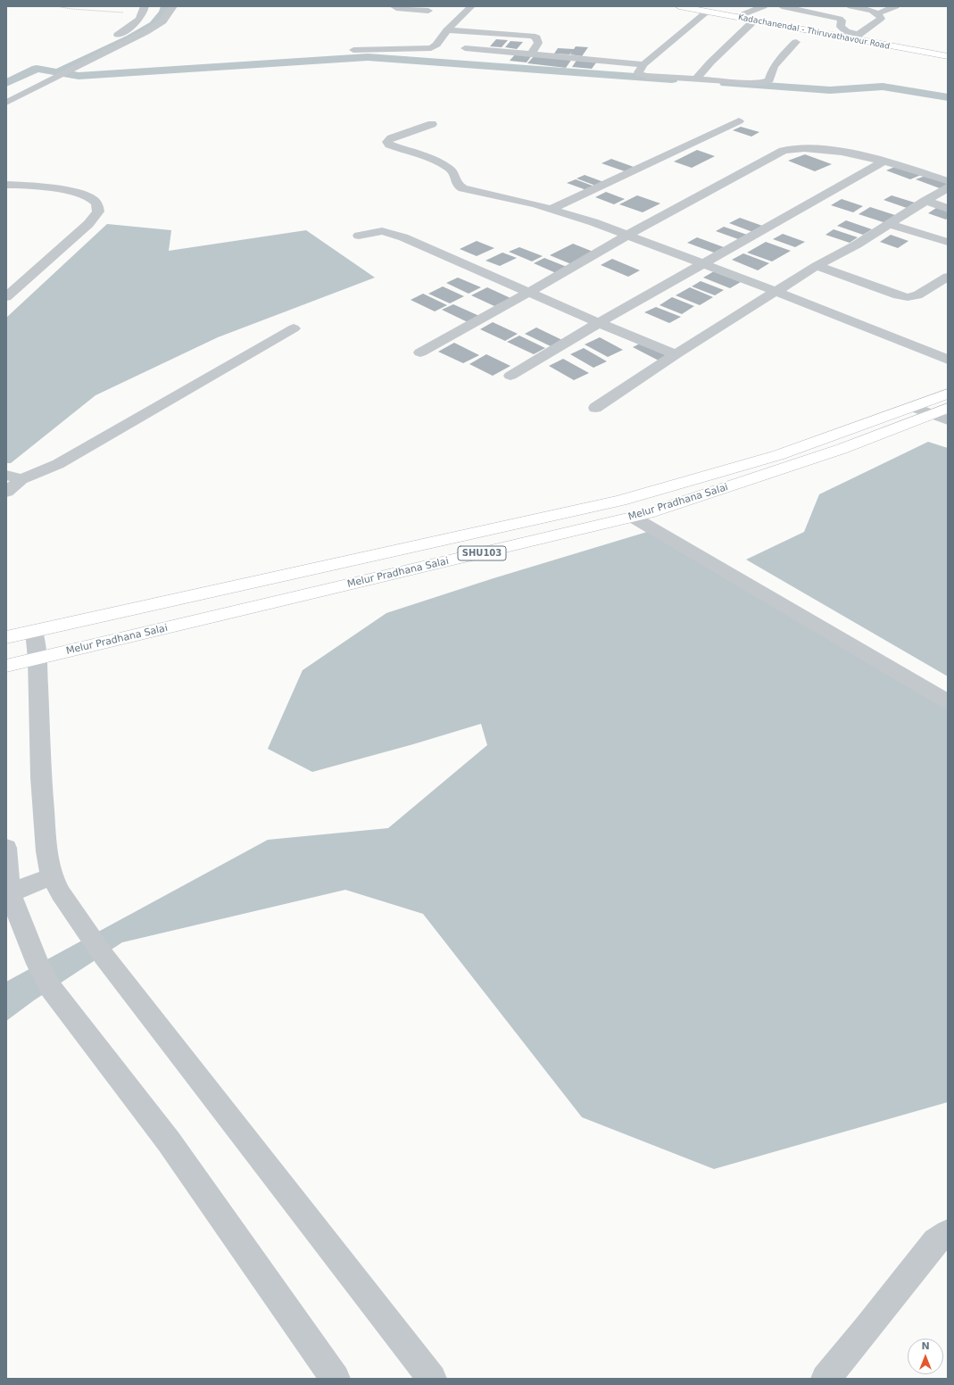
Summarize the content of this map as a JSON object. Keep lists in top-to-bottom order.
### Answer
{
  "streets": {
    "main road": ["Kadachanendal - Thiruvathavour Road", "Melur Pradhana Salai", "SHU103"]
  },
  "north": "top"
}
